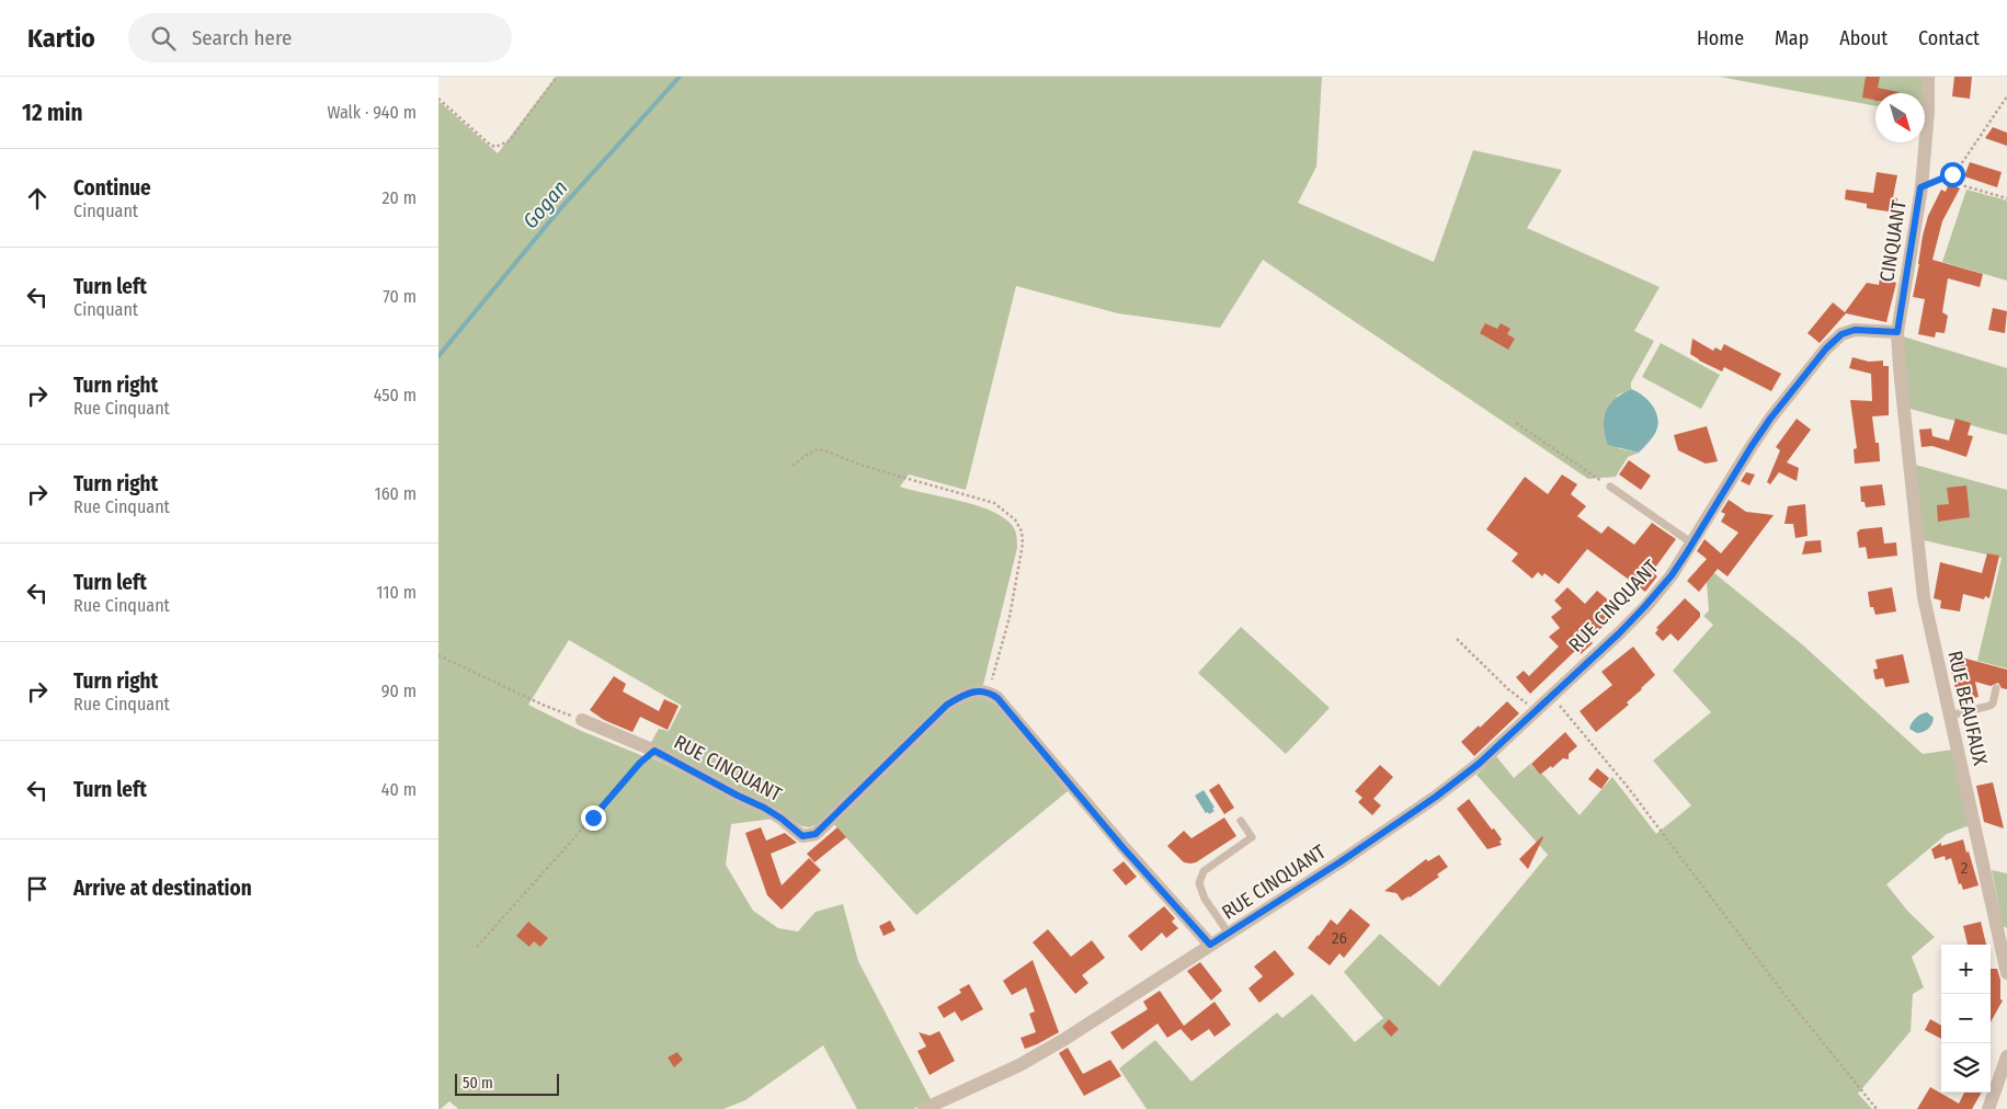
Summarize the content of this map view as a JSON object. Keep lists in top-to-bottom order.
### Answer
{
  "streets": {
    "street": ["CINQUANT", "RUE CINQUANT", "RUE BEAUFAUX"]
  },
  "crossings": [
    ["CINQUANT", "RUE CINQUANT"],
    ["CINQUANT", "RUE BEAUFAUX"],
    ["RUE CINQUANT", "RUE BEAUFAUX"]
  ],
  "water": ["Gogan"],
  "house_numbers": ["2", "26"],
  "scale_bar": "50 m",
  "north": "bottom right",
  "page": {
    "header": "Kartio",
    "search": "Search here",
    "nav": [
      "Home",
      "Map",
      "About",
      "Contact"
    ],
    "heading": ["12 min", "Walk · 940 m"],
    "list": [
      ["Continue", "Cinquant", "20 m"],
      ["Turn left", "Cinquant", "70 m"],
      ["Turn right", "Rue Cinquant", "450 m"],
      ["Turn right", "Rue Cinquant", "160 m"],
      ["Turn left", "Rue Cinquant", "110 m"],
      ["Turn right", "Rue Cinquant", "90 m"],
      ["Turn left", "40 m"],
      "Arrive at destination"
    ],
    "map_buttons": ["+", "−"],
    "scale": "50 m"
  }
}
